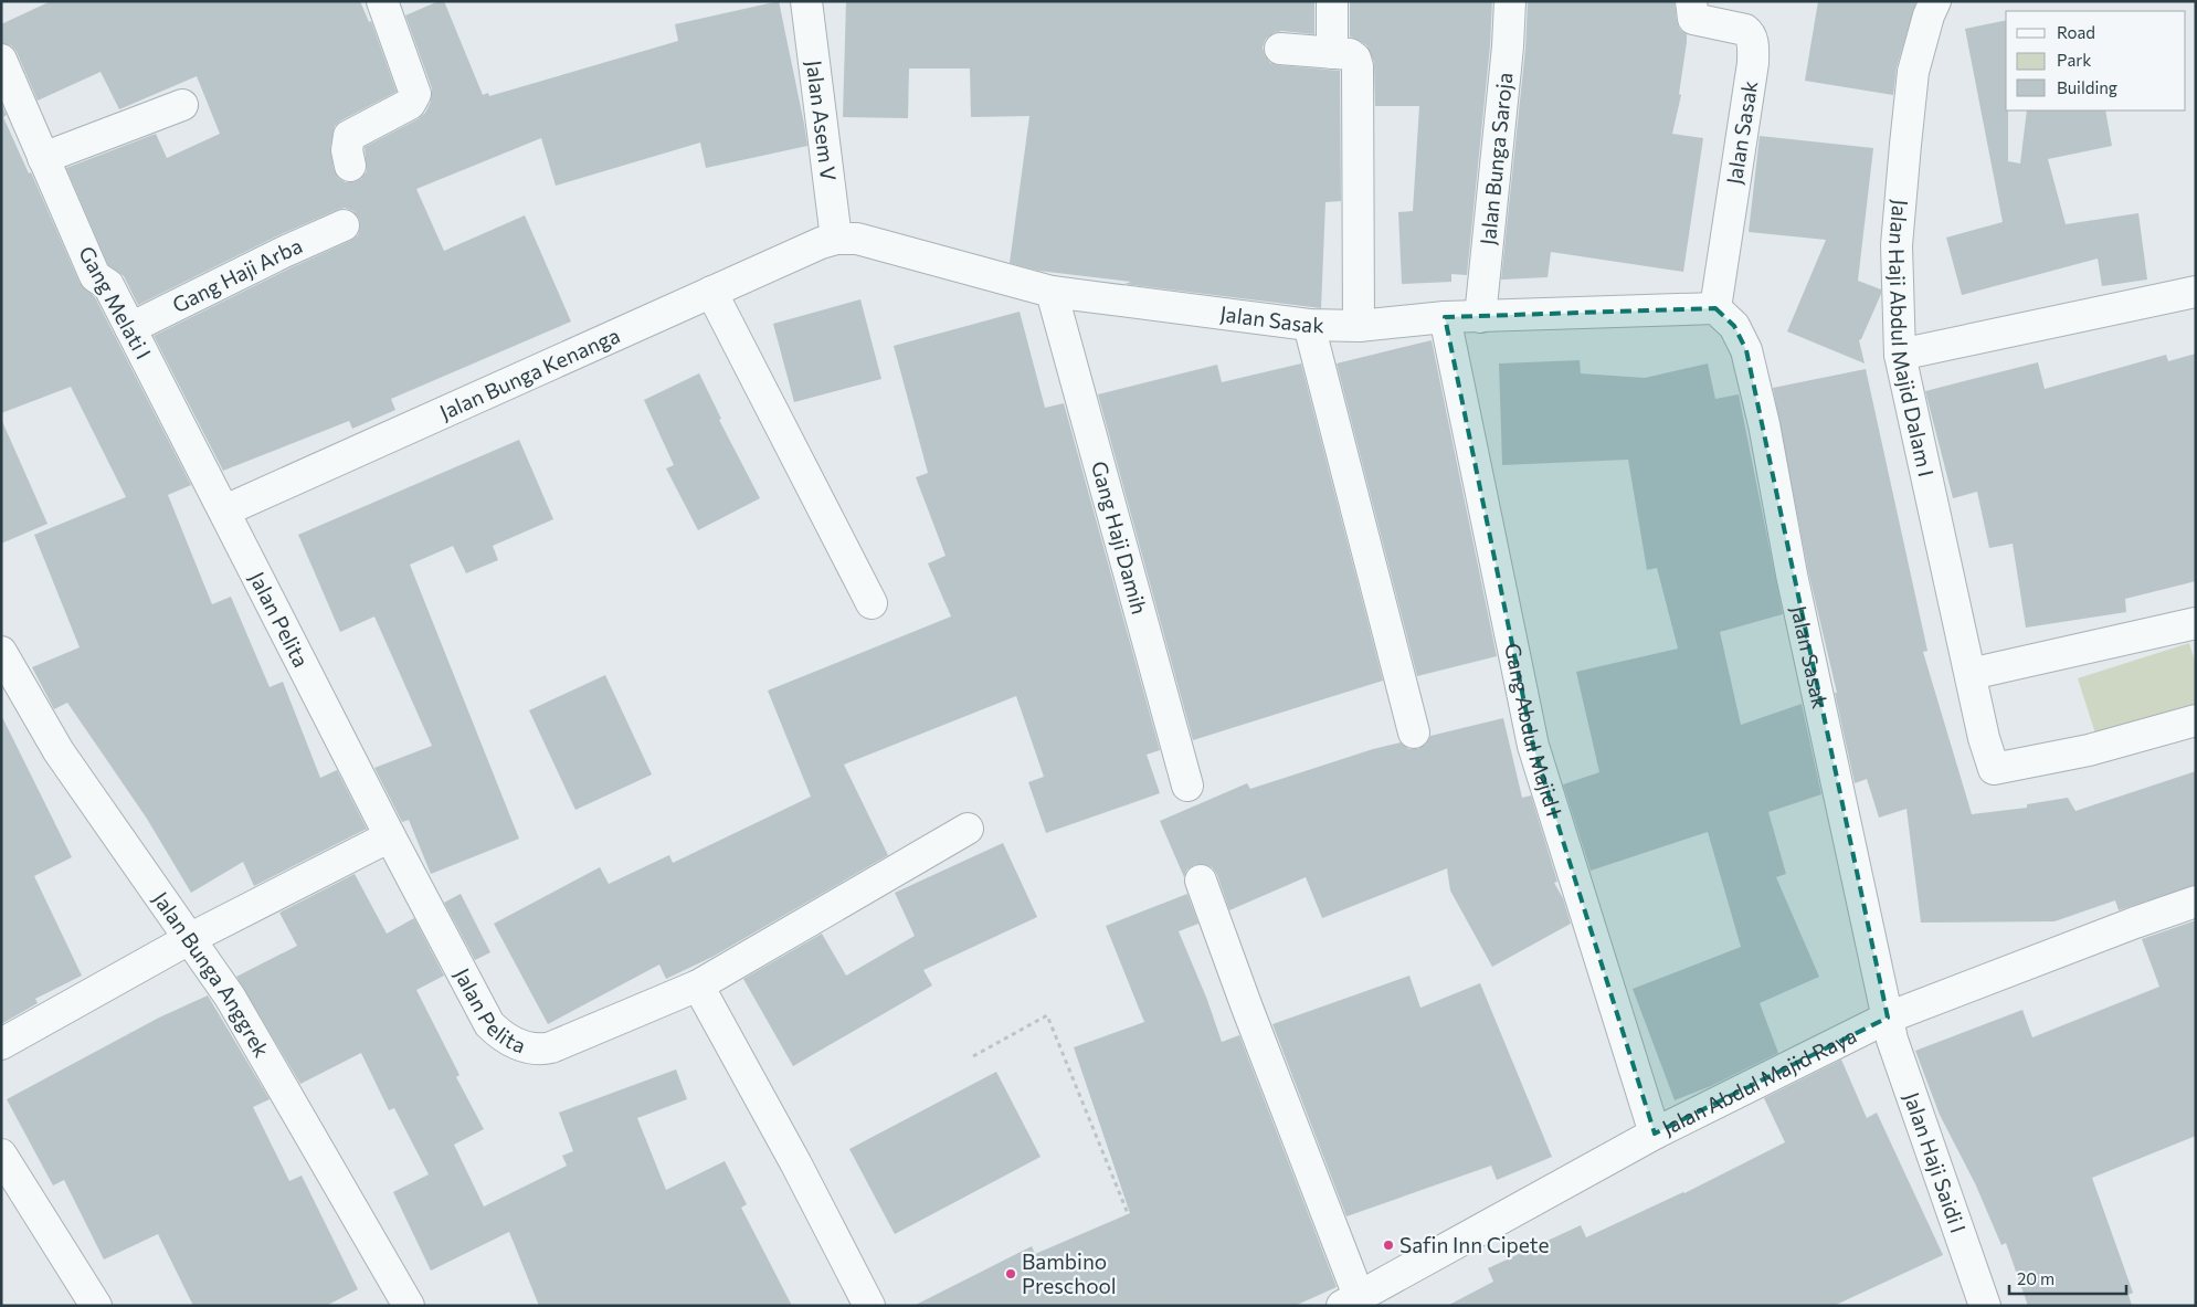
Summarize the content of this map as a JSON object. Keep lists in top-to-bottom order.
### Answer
{
  "streets": {
    "street": [
      "Jalan Asem V",
      "Jalan Sasak",
      "Jalan Bunga Saroja",
      "Gang Haji Arba",
      "Gang Melati I",
      "Jalan Haji Abdul Majid Dalam I",
      "Jalan Bunga Kenanga",
      "Gang Haji Damih",
      "Jalan Pelita",
      "Gang Abdul Majid I",
      "Jalan Bunga Anggrek",
      "Jalan Abdul Majid Raya",
      "Jalan Haji Saidi I"
    ]
  },
  "crossings": [
    ["Jalan Asem V", "Jalan Sasak"],
    ["Jalan Asem V", "Jalan Bunga Kenanga"],
    ["Jalan Sasak", "Jalan Bunga Saroja"],
    ["Jalan Sasak", "Jalan Bunga Kenanga"],
    ["Jalan Sasak", "Gang Haji Damih"],
    ["Jalan Sasak", "Gang Abdul Majid I"],
    ["Jalan Sasak", "Jalan Abdul Majid Raya"],
    ["Jalan Sasak", "Jalan Haji Saidi I"],
    ["Gang Haji Arba", "Gang Melati I"],
    ["Gang Melati I", "Jalan Bunga Kenanga"],
    ["Gang Melati I", "Jalan Pelita"],
    ["Jalan Bunga Kenanga", "Jalan Pelita"],
    ["Gang Abdul Majid I", "Jalan Abdul Majid Raya"],
    ["Jalan Abdul Majid Raya", "Jalan Haji Saidi I"]
  ],
  "places": ["Safin Inn Cipete", "Bambino Preschool"],
  "legend": ["Road", "Park", "Building"],
  "scale_bar": "20 m"
}
